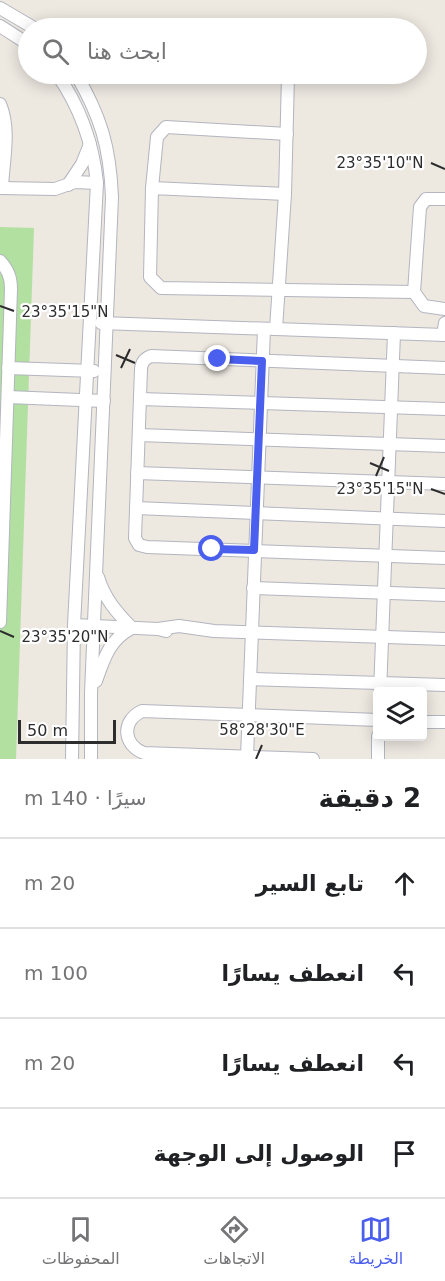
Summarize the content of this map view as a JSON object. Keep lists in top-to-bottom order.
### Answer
{
  "scale_bar": "50 m",
  "page": {
    "search": "ابحث هنا",
    "scale": "50 m",
    "heading": ["2 دقيقة", "سيرًا · 140 m"],
    "list": [
      ["تابع السير", "20 m"],
      ["انعطف يسارًا", "100 m"],
      ["انعطف يسارًا", "20 m"],
      "الوصول إلى الوجهة"
    ],
    "nav": ["الخريطة", "الاتجاهات", "المحفوظات"]
  },
  "coordinates": [
    "23°35'10\"N",
    "23°35'15\"N",
    "23°35'20\"N",
    "58°28'30\"E"
  ]
}
